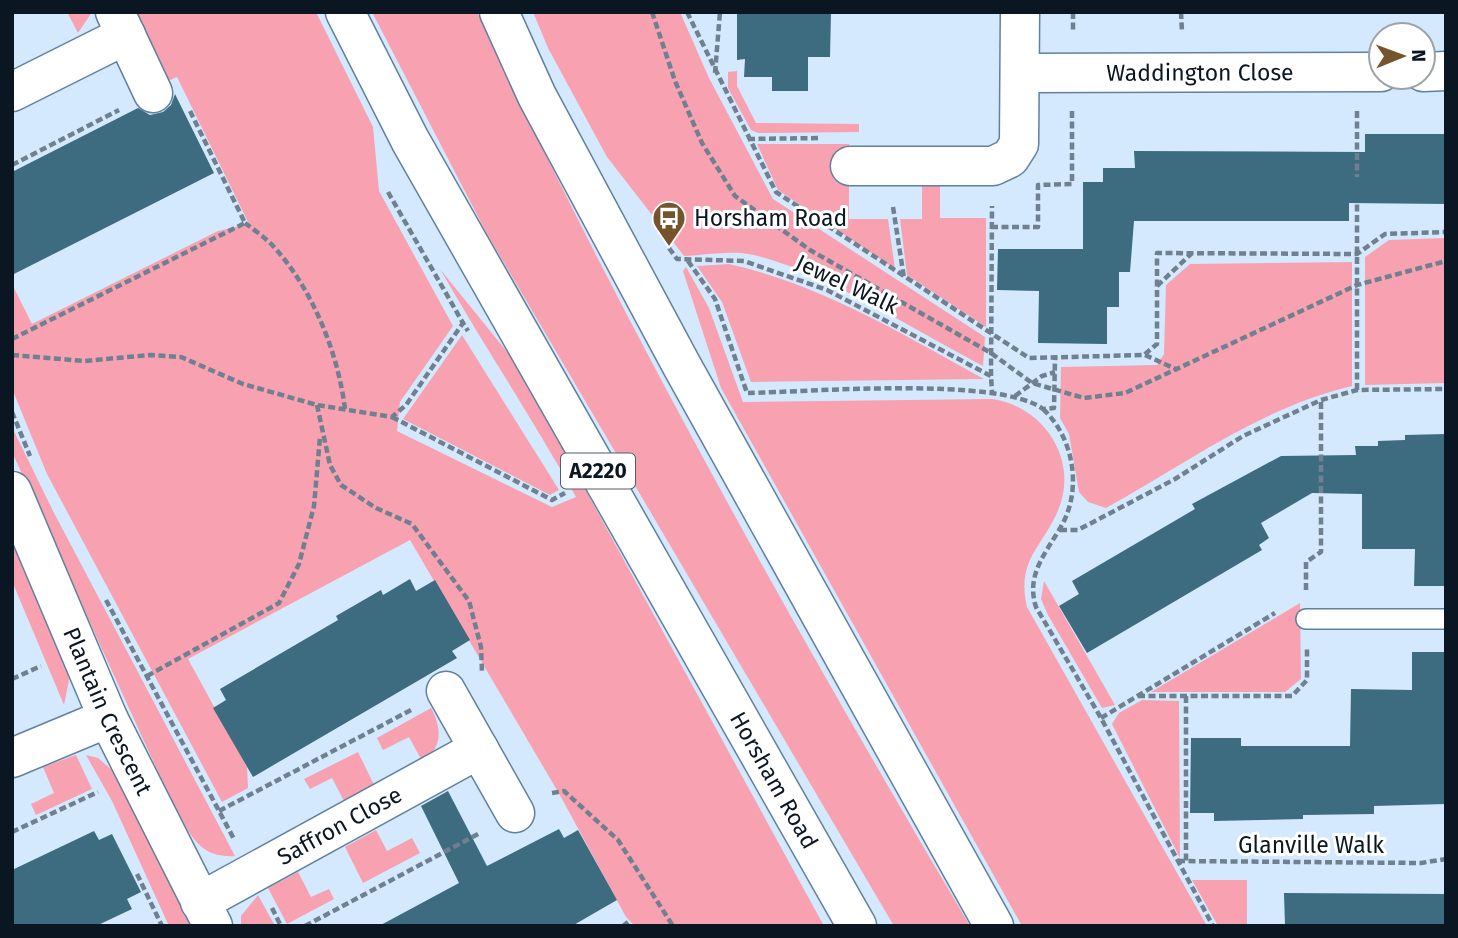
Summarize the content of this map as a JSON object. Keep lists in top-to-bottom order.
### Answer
{
  "streets": {
    "main road": [
      "Waddington Close",
      "A2220",
      "Plantain Crescent",
      "Horsham Road",
      "Saffron Close"
    ],
    "path": ["Jewel Walk", "Glanville Walk"]
  },
  "crossings": [
    ["Plantain Crescent", "Saffron Close"]
  ],
  "places": {
    "bus stop": ["Horsham Road"]
  },
  "north": "right"
}
